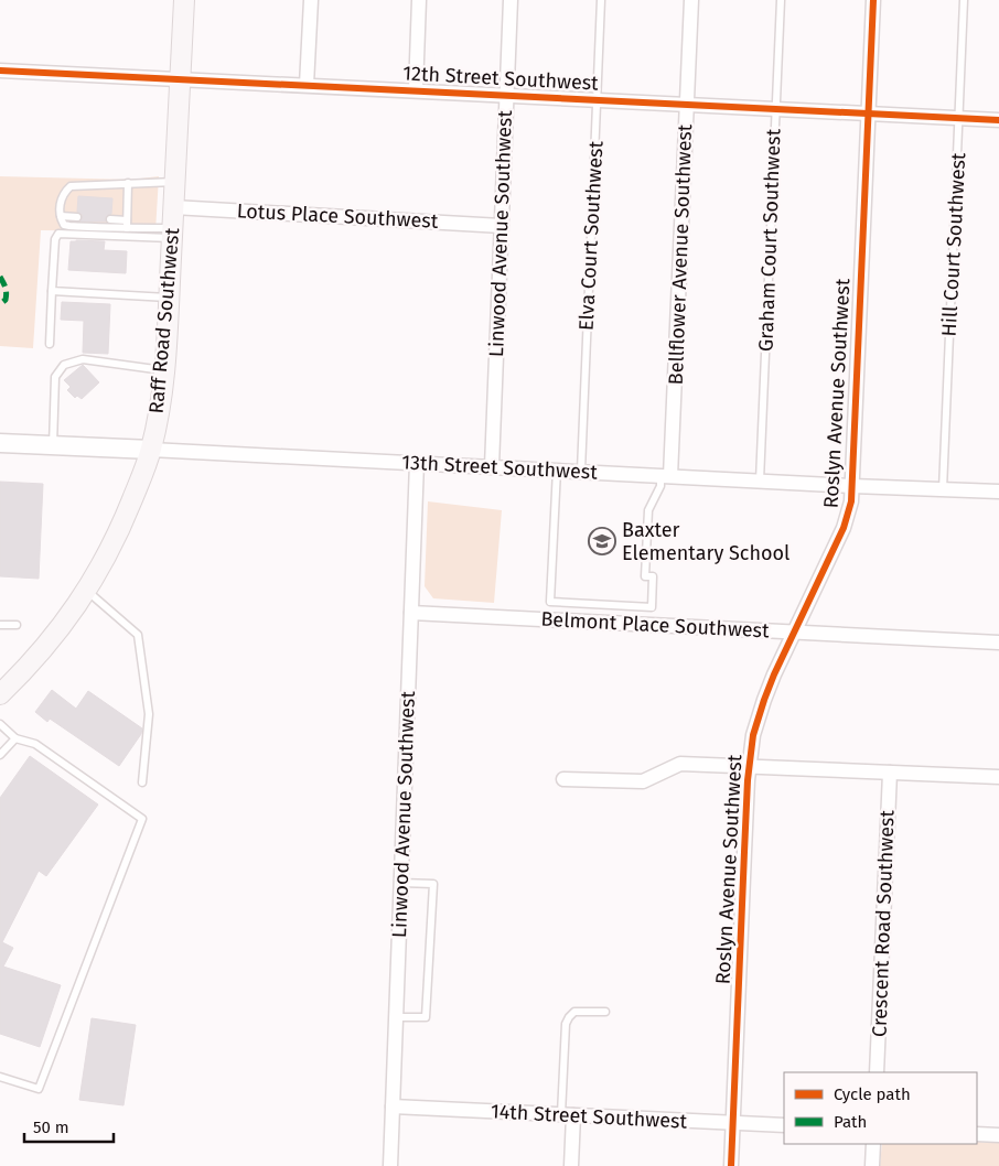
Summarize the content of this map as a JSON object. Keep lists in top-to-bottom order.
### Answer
{
  "streets": {
    "main road": ["Raff Road Southwest"],
    "street": [
      "12th Street Southwest",
      "Lotus Place Southwest",
      "Linwood Avenue Southwest",
      "Bellflower Avenue Southwest",
      "Roslyn Avenue Southwest",
      "13th Street Southwest",
      "Belmont Place Southwest",
      "Crescent Road Southwest",
      "14th Street Southwest"
    ],
    "lane": ["Elva Court Southwest", "Graham Court Southwest", "Hill Court Southwest"]
  },
  "crossings": [
    ["12th Street Southwest", "Linwood Avenue Southwest"],
    ["12th Street Southwest", "Elva Court Southwest"],
    ["12th Street Southwest", "Graham Court Southwest"],
    ["12th Street Southwest", "Hill Court Southwest"],
    ["12th Street Southwest", "Bellflower Avenue Southwest"],
    ["12th Street Southwest", "Raff Road Southwest"],
    ["12th Street Southwest", "Roslyn Avenue Southwest"],
    ["Lotus Place Southwest", "Linwood Avenue Southwest"],
    ["Lotus Place Southwest", "Raff Road Southwest"],
    ["Linwood Avenue Southwest", "13th Street Southwest"],
    ["Linwood Avenue Southwest", "Belmont Place Southwest"],
    ["Linwood Avenue Southwest", "14th Street Southwest"],
    ["Elva Court Southwest", "13th Street Southwest"],
    ["Graham Court Southwest", "13th Street Southwest"],
    ["Hill Court Southwest", "13th Street Southwest"],
    ["Bellflower Avenue Southwest", "13th Street Southwest"],
    ["Raff Road Southwest", "13th Street Southwest"],
    ["Roslyn Avenue Southwest", "13th Street Southwest"],
    ["Roslyn Avenue Southwest", "Belmont Place Southwest"],
    ["Roslyn Avenue Southwest", "14th Street Southwest"]
  ],
  "places": {
    "school or university": ["Baxter Elementary School"]
  },
  "legend": ["Cycle path", "Path"],
  "scale_bar": "50 m"
}
